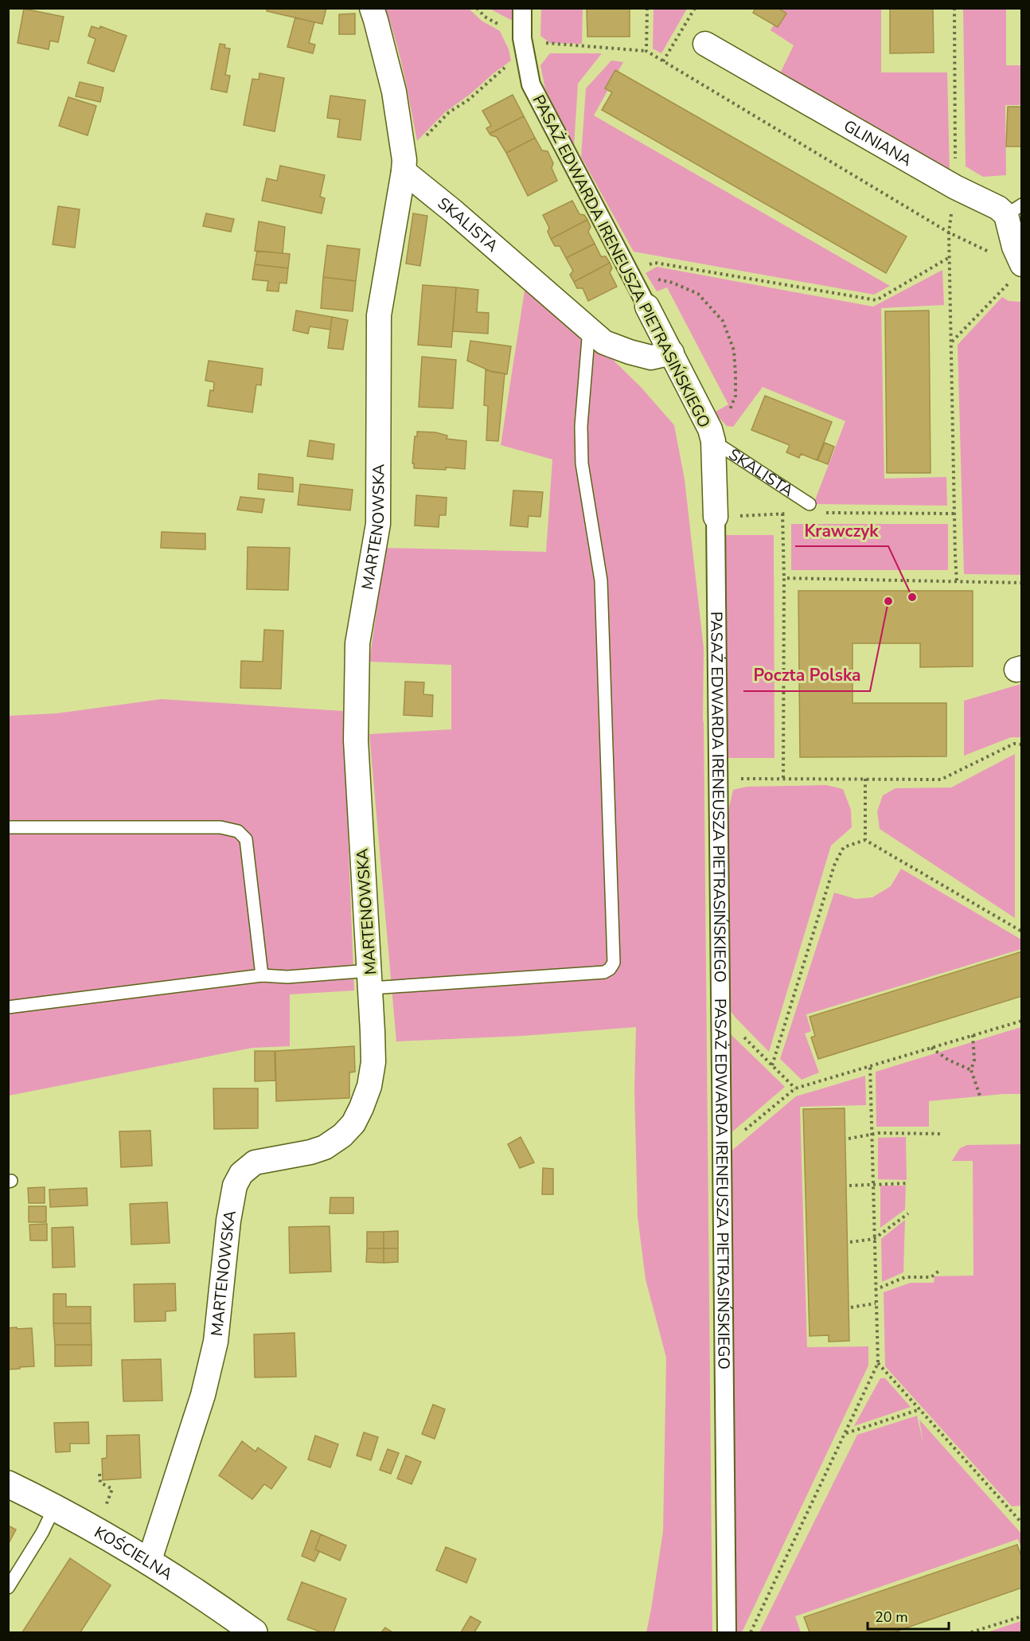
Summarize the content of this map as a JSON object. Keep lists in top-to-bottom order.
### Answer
{
  "streets": {
    "street": [
      "GLINIANA",
      "SKALISTA",
      "PASAŻ EDWARDA IRENEUSZA PIETRASIŃSKIEGO",
      "MARTENOWSKA",
      "KOŚCIELNA"
    ]
  },
  "crossings": [
    ["SKALISTA", "PASAŻ EDWARDA IRENEUSZA PIETRASIŃSKIEGO"],
    ["SKALISTA", "MARTENOWSKA"],
    ["MARTENOWSKA", "KOŚCIELNA"]
  ],
  "places": ["Krawczyk", "Poczta Polska"],
  "scale_bar": "20 m"
}
